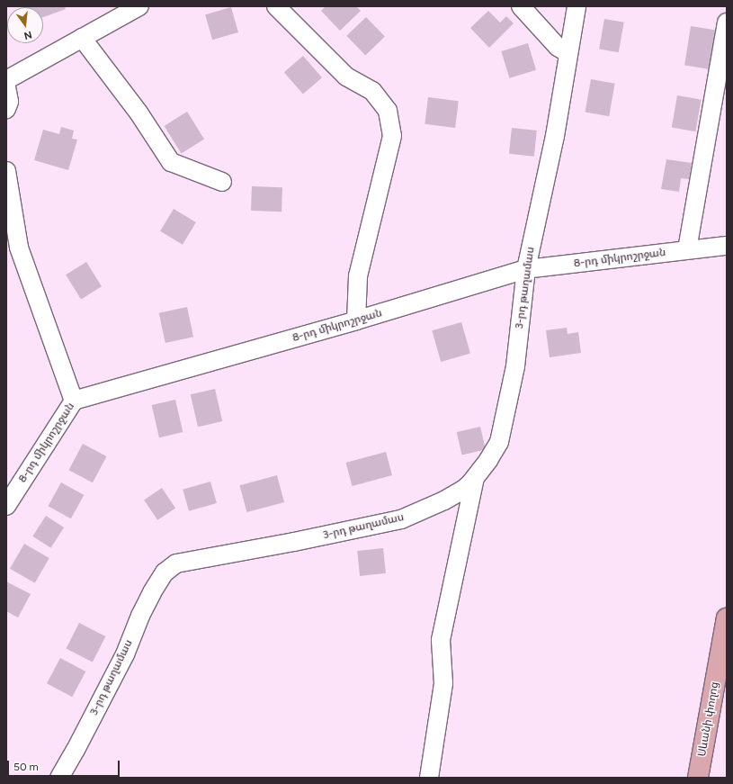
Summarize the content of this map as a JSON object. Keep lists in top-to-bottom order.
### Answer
{
  "streets": {
    "main road": ["Սևանի փողոց"],
    "street": ["8-րդ միկրոշրջան", "3-րդ թաղամաս"]
  },
  "crossings": [
    ["8-րդ միկրոշրջան", "3-րդ թաղամաս"]
  ],
  "scale_bar": "50 m",
  "north": "bottom"
}
